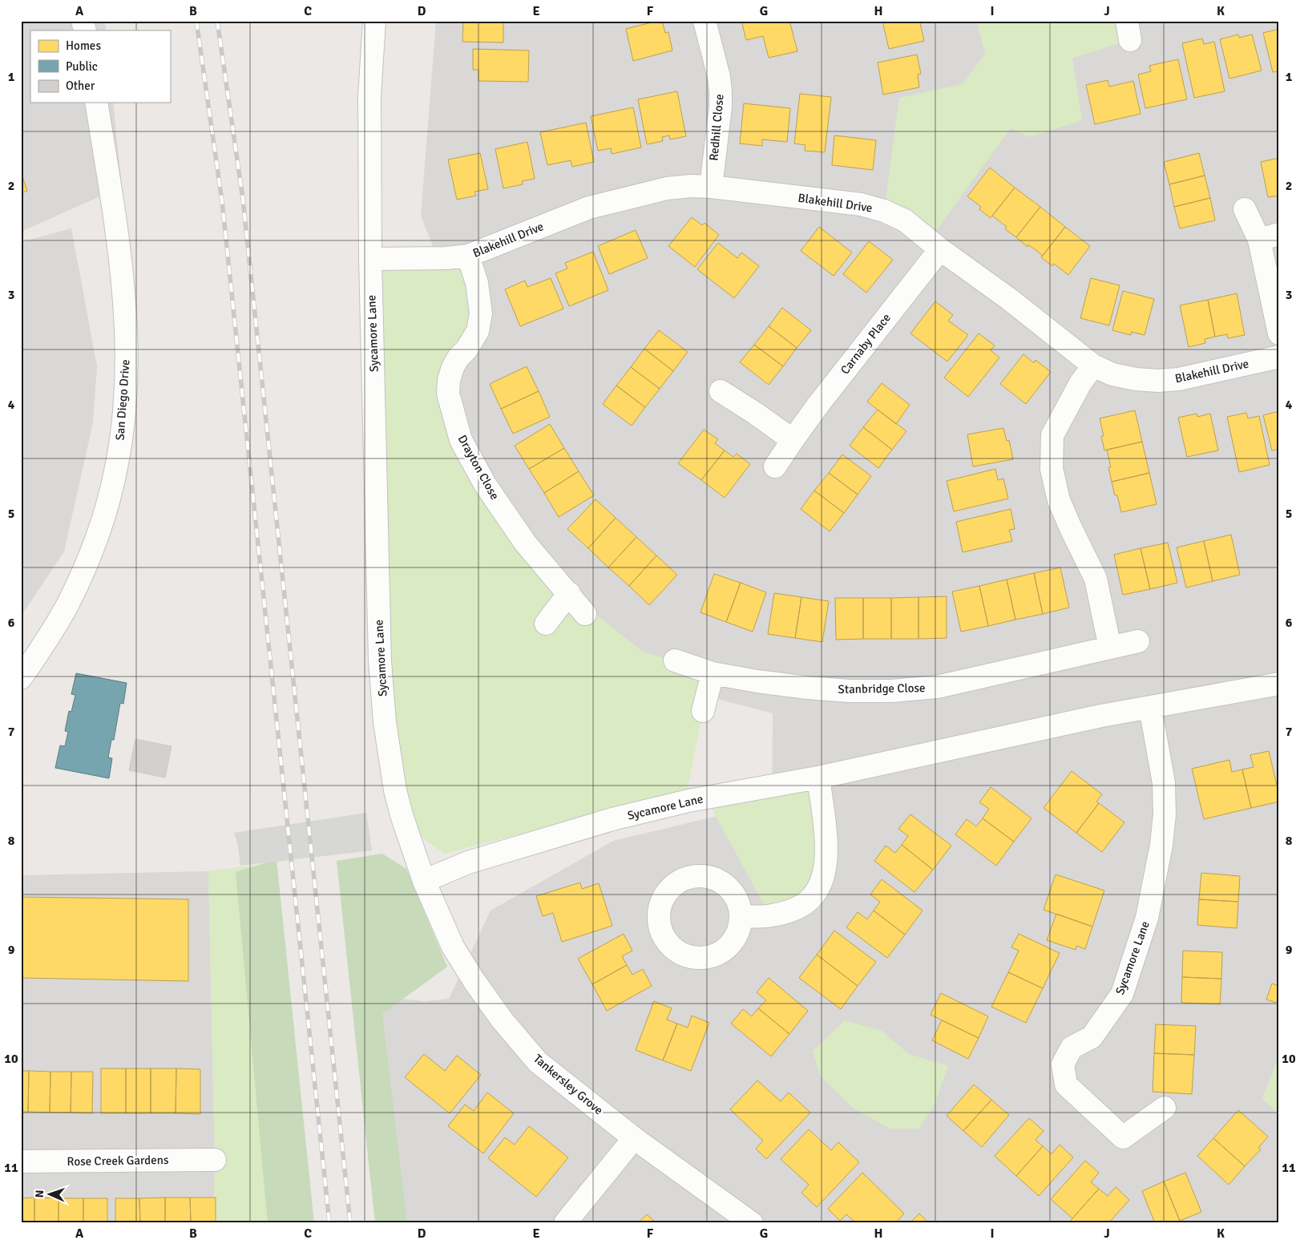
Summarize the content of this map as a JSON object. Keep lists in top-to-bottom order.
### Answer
{
  "streets": {
    "street": [
      "Redhill Close",
      "Blakehill Drive",
      "Sycamore Lane",
      "Carnaby Place",
      "San Diego Drive",
      "Drayton Close",
      "Stanbridge Close",
      "Tankersley Grove",
      "Rose Creek Gardens"
    ]
  },
  "crossings": [
    ["Redhill Close", "Blakehill Drive"],
    ["Blakehill Drive", "Sycamore Lane"],
    ["Blakehill Drive", "Carnaby Place"],
    ["Blakehill Drive", "Drayton Close"],
    ["Sycamore Lane", "Tankersley Grove"]
  ],
  "legend": ["Homes", "Public", "Other"],
  "north": "left",
  "grid": {
    "columns": [
      "A",
      "B",
      "C",
      "D",
      "E",
      "F",
      "G",
      "H",
      "I",
      "J",
      "K"
    ],
    "rows": [
      "1",
      "2",
      "3",
      "4",
      "5",
      "6",
      "7",
      "8",
      "9",
      "10",
      "11"
    ]
  }
}
